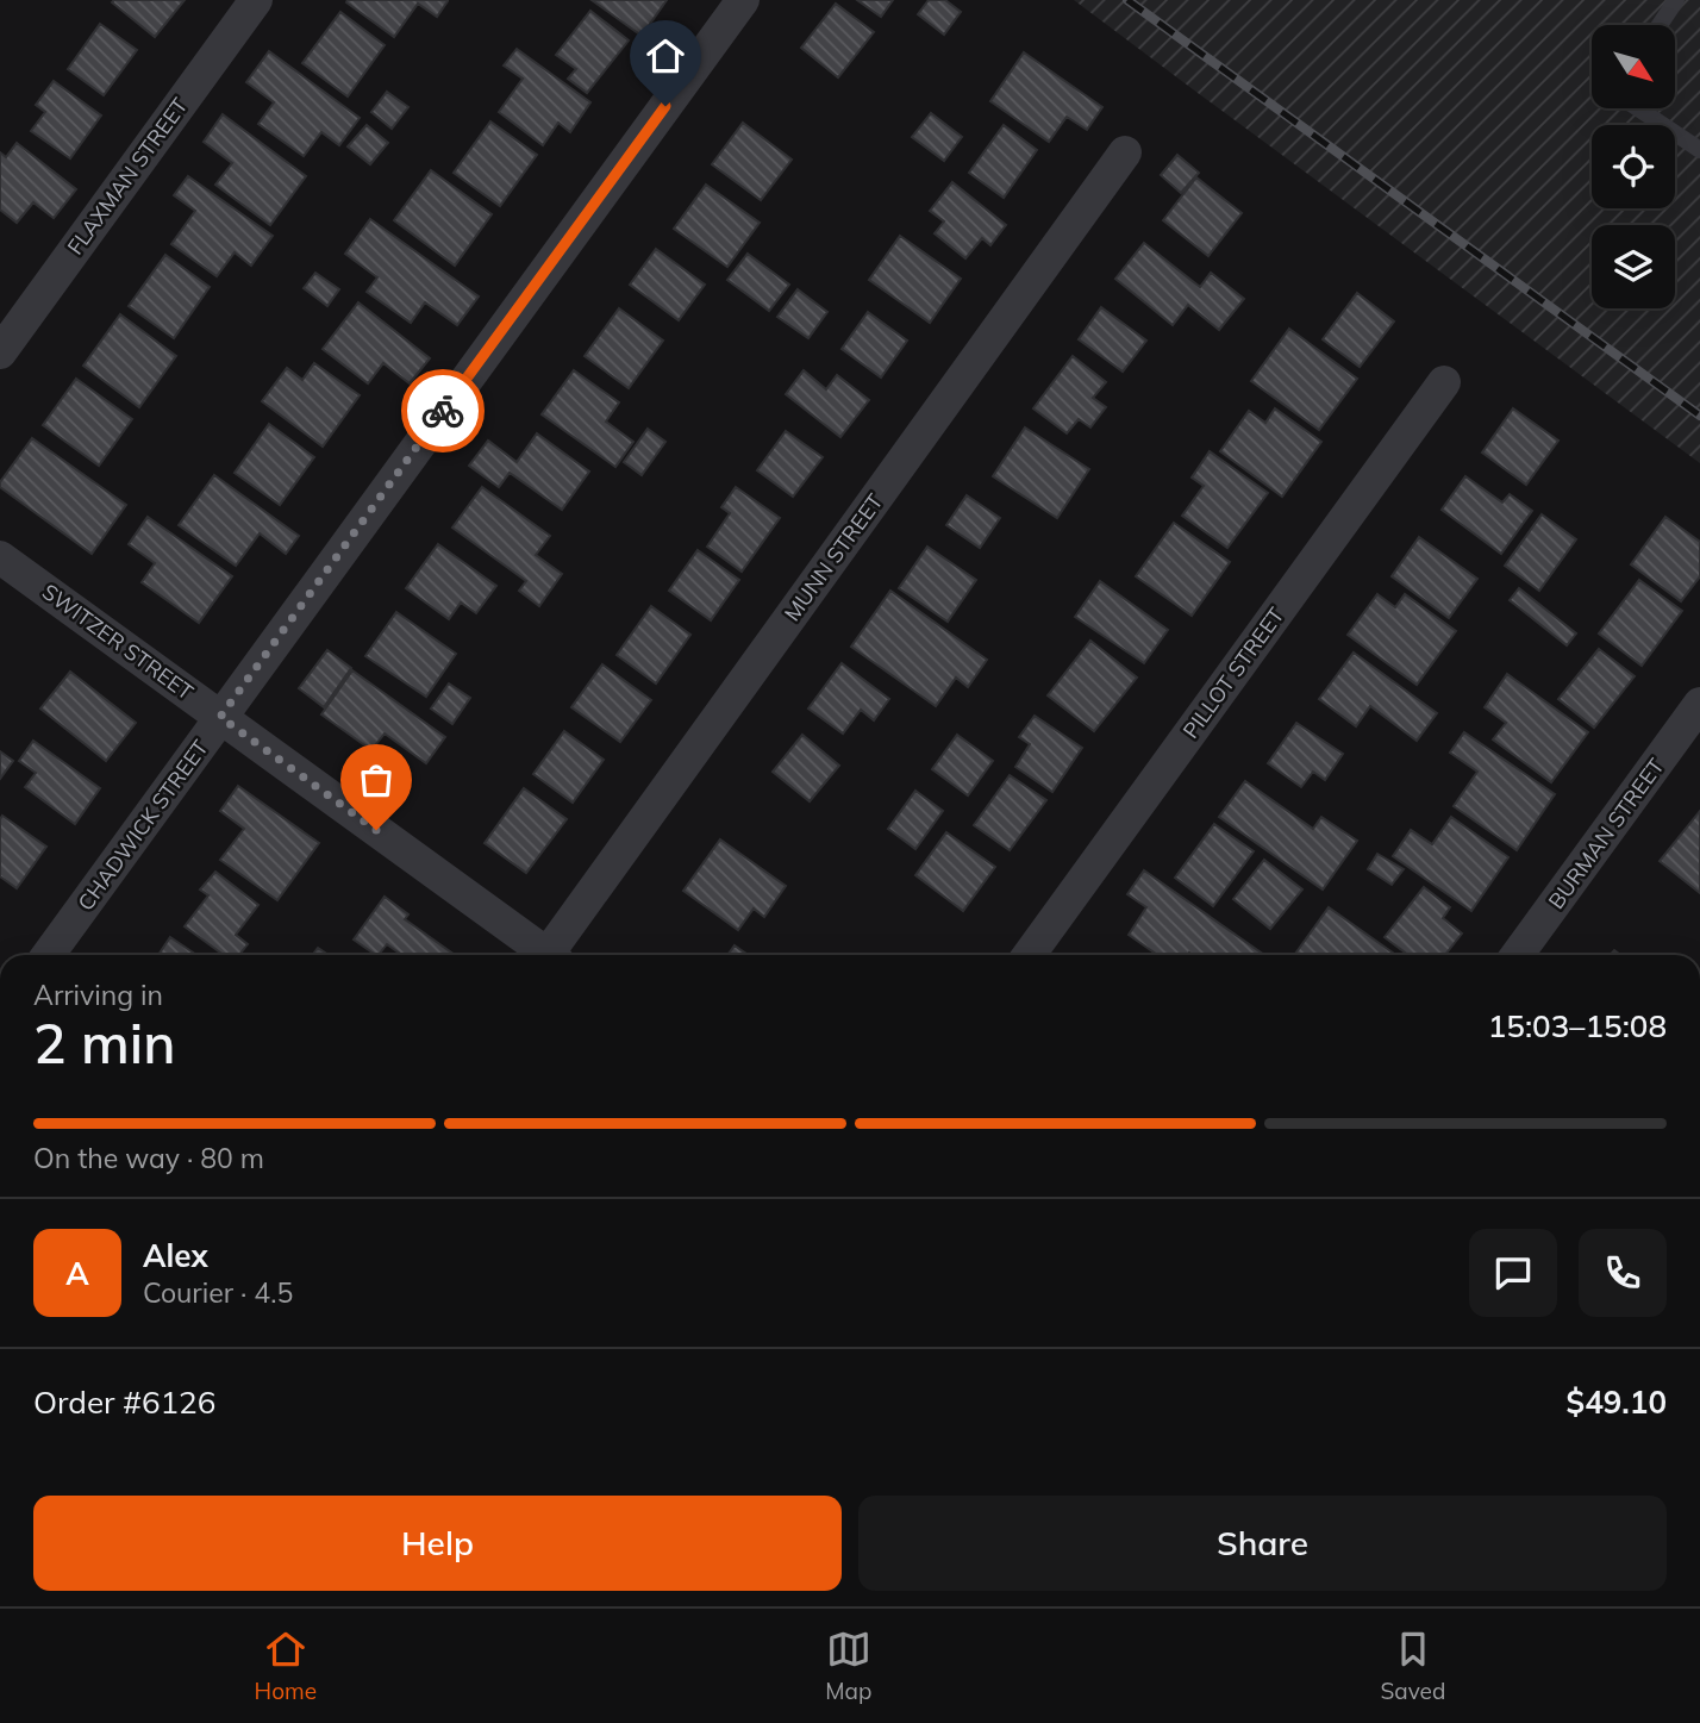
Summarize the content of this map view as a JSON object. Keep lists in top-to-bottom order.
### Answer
{
  "streets": {
    "street": [
      "FLAXMAN STREET",
      "MUNN STREET",
      "SWITZER STREET",
      "PILLOT STREET",
      "CHADWICK STREET",
      "BURMAN STREET"
    ]
  },
  "crossings": [
    ["SWITZER STREET", "CHADWICK STREET"]
  ],
  "north": "bottom right",
  "page": {
    "heading": ["2 min", "Arriving in", "15:03–15:08"],
    "panel": [
      "Alex",
      "Courier · 4.5",
      "Order #6126",
      "$49.10"
    ],
    "bar": "On the way · 80 m",
    "round": "A",
    "buttons": ["Help", "Share"],
    "tabs": ["Home", "Map", "Saved"]
  }
}
